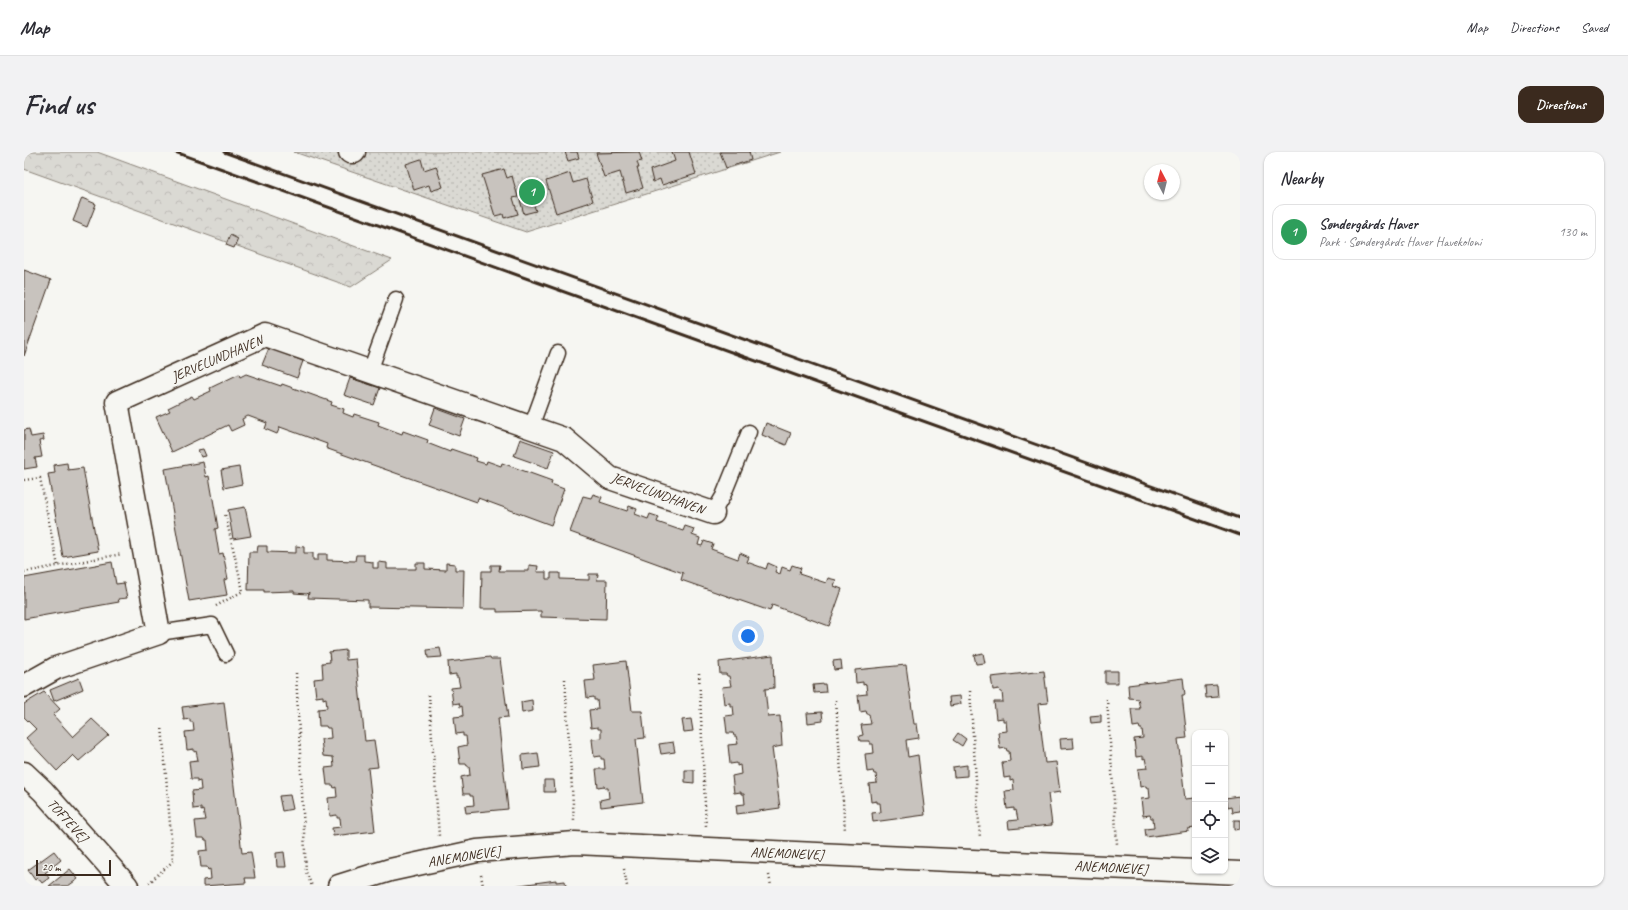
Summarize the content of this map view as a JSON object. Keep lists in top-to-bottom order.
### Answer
{
  "streets": {
    "street": ["JERVELUNDHAVEN", "TOFTEVEJ", "ANEMONEVEJ"]
  },
  "scale_bar": "20 m",
  "north": "top",
  "page": {
    "header": "Map",
    "nav": ["Map", "Directions", "Saved"],
    "buttons": "Directions",
    "title": "Find us",
    "heading": "Nearby",
    "pins": "1",
    "list": [
      {
        "mark": "1",
        "name": "Søndergårds Haver",
        "note": "Park · Søndergårds Haver Havekoloni",
        "value": "130 m"
      }
    ],
    "map_buttons": ["+", "−"],
    "scale": "20 m"
  }
}
